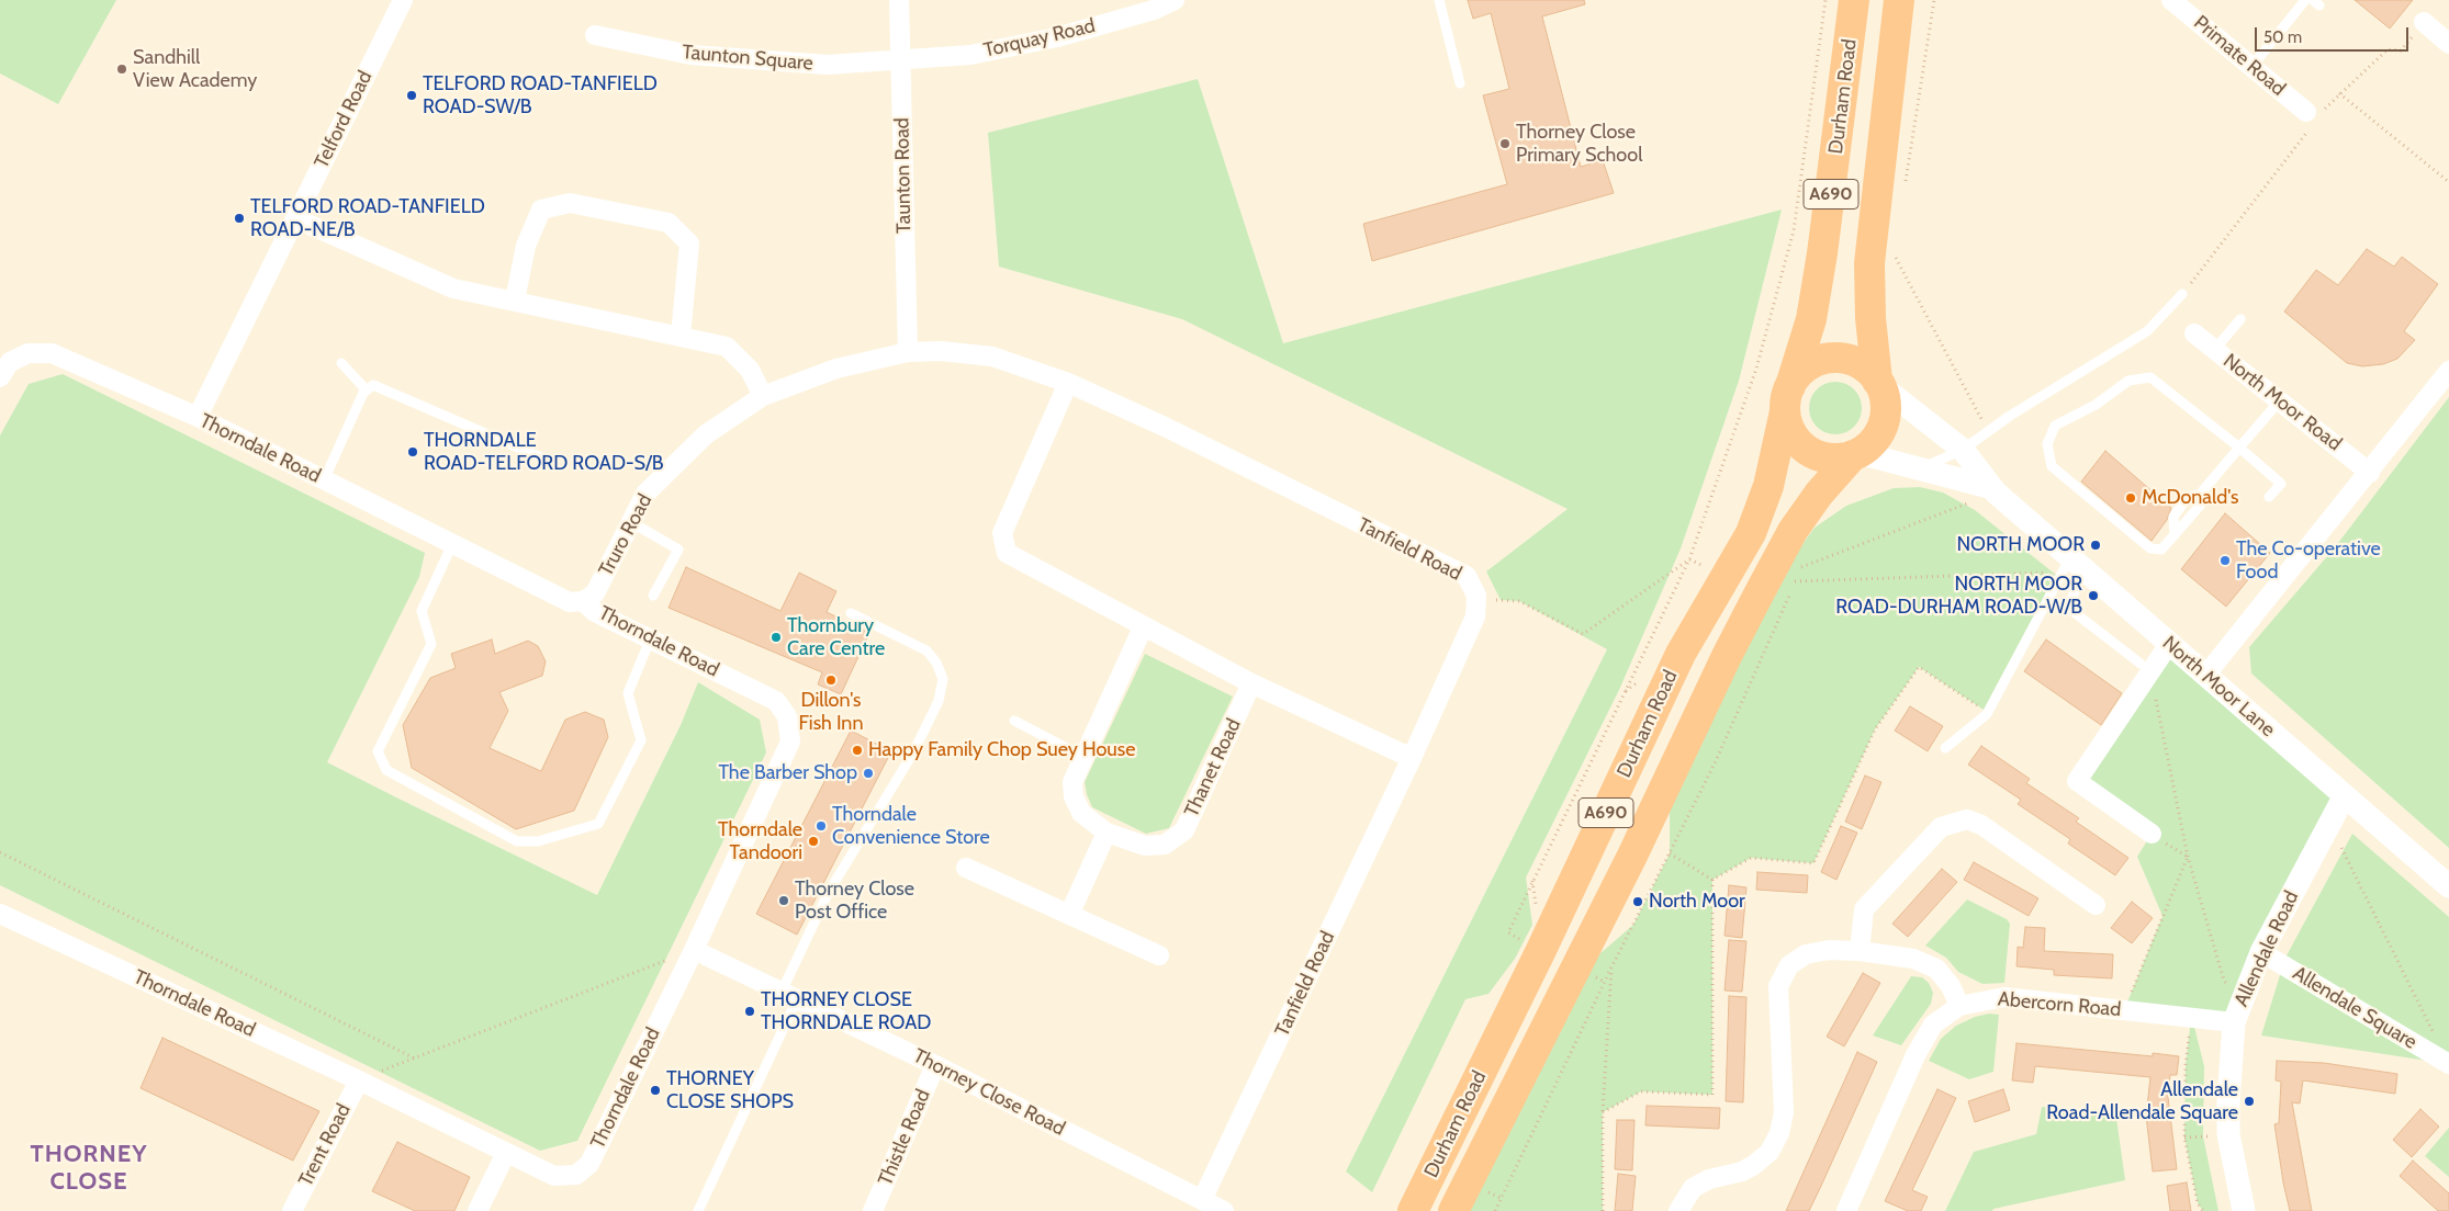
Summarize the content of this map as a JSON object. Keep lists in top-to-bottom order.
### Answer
{
  "streets": {
    "highway": ["Durham Road", "A690"],
    "street": [
      "Torquay Road",
      "Primate Road",
      "Taunton Square",
      "Telford Road",
      "Taunton Road",
      "North Moor Road",
      "Thorndale Road",
      "Truro Road",
      "Tanfield Road",
      "North Moor Lane",
      "Thanet Road",
      "Allendale Road",
      "Abercorn Road",
      "Allendale Square",
      "Thorney Close Road",
      "Thistle Road",
      "Trent Road"
    ]
  },
  "crossings": [
    ["Torquay Road", "Taunton Square"],
    ["Torquay Road", "Taunton Road"],
    ["Taunton Square", "Taunton Road"],
    ["Durham Road", "North Moor Lane"],
    ["Telford Road", "Thorndale Road"],
    ["Taunton Road", "Tanfield Road"],
    ["Thorndale Road", "Truro Road"],
    ["Thorndale Road", "Thorney Close Road"],
    ["Thorndale Road", "Trent Road"],
    ["Truro Road", "Tanfield Road"],
    ["Tanfield Road", "Thorney Close Road"],
    ["North Moor Lane", "Allendale Road"],
    ["Allendale Road", "Abercorn Road"],
    ["Allendale Road", "Allendale Square"],
    ["Thorney Close Road", "Thistle Road"]
  ],
  "districts": ["THORNEY CLOSE"],
  "places": [
    "Sandhill View Academy",
    "TELFORD ROAD-TANFIELD ROAD-SW/B",
    "Thorney Close Primary School",
    "TELFORD ROAD-TANFIELD ROAD-NE/B",
    "THORNDALE ROAD-TELFORD ROAD-S/B",
    "McDonald's",
    "NORTH MOOR",
    "The Co-operative Food",
    "NORTH MOOR ROAD-DURHAM ROAD-W/B",
    "Thornbury Care Centre",
    "Dillon's Fish Inn",
    "Happy Family Chop Suey House",
    "The Barber Shop",
    "Thorndale Convenience Store",
    "Thorndale Tandoori",
    "Thorney Close Post Office",
    "North Moor",
    "THORNEY CLOSE THORNDALE ROAD",
    "THORNEY CLOSE SHOPS",
    "Allendale Road-Allendale Square"
  ],
  "scale_bar": "50 m"
}
